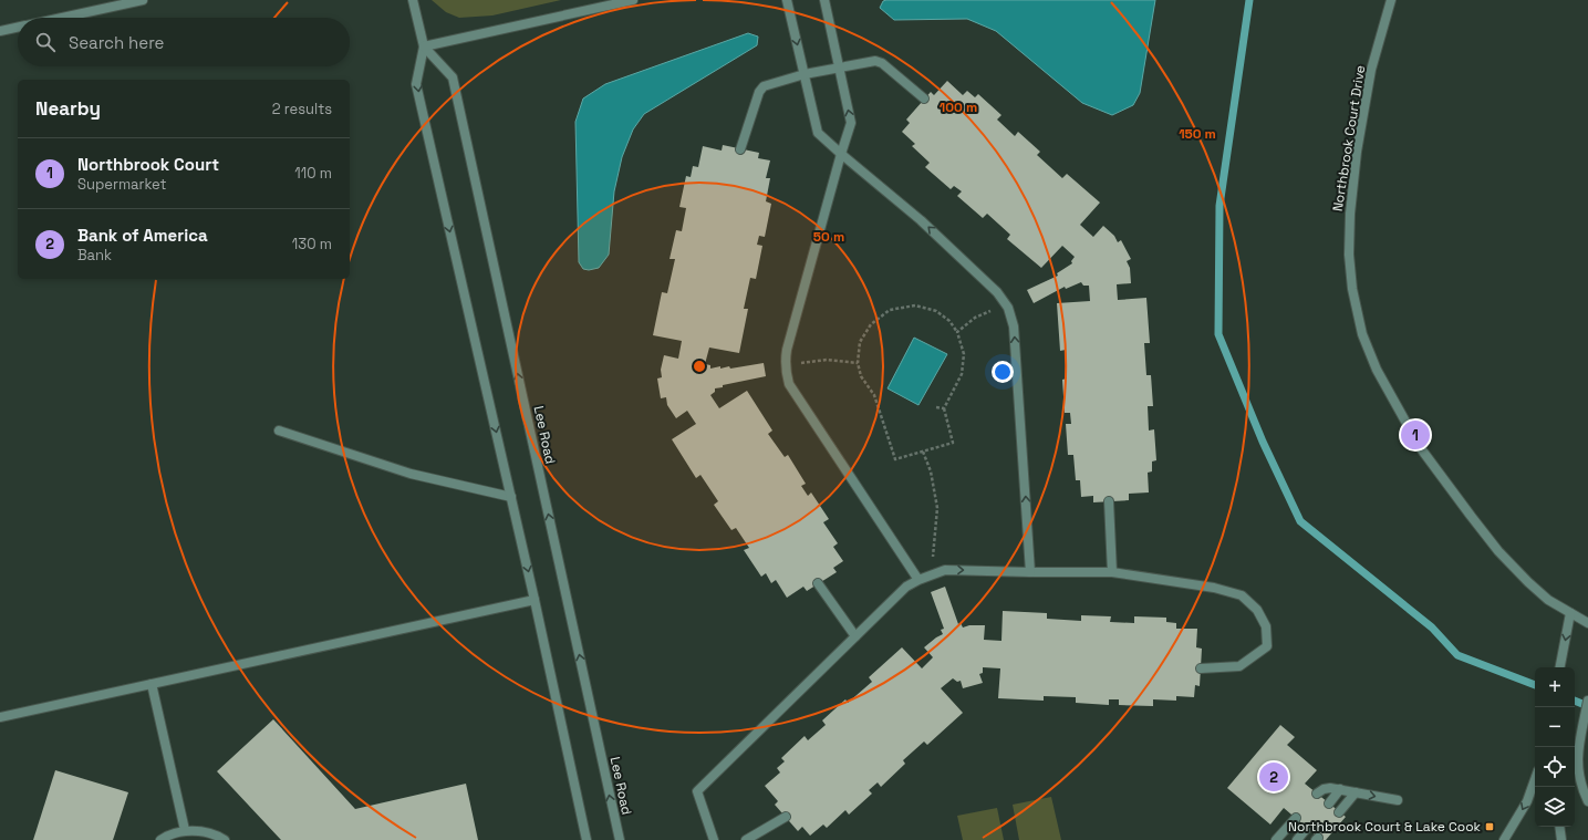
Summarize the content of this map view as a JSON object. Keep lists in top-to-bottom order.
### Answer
{
  "streets": {
    "street": ["Northbrook Court Drive", "Lee Road"]
  },
  "places": {
    "transit": ["Northbrook Court & Lake Cook"]
  },
  "page": {
    "search": "Search here",
    "heading": ["Nearby", "2 results"],
    "list": [
      {
        "mark": "1",
        "name": "Northbrook Court",
        "note": "Supermarket",
        "value": "110 m"
      },
      {
        "mark": "2",
        "name": "Bank of America",
        "note": "Bank",
        "value": "130 m"
      }
    ],
    "pins": ["1", "2"],
    "map_buttons": ["+", "−"]
  },
  "rings": ["100 m", "150 m", "50 m"]
}
